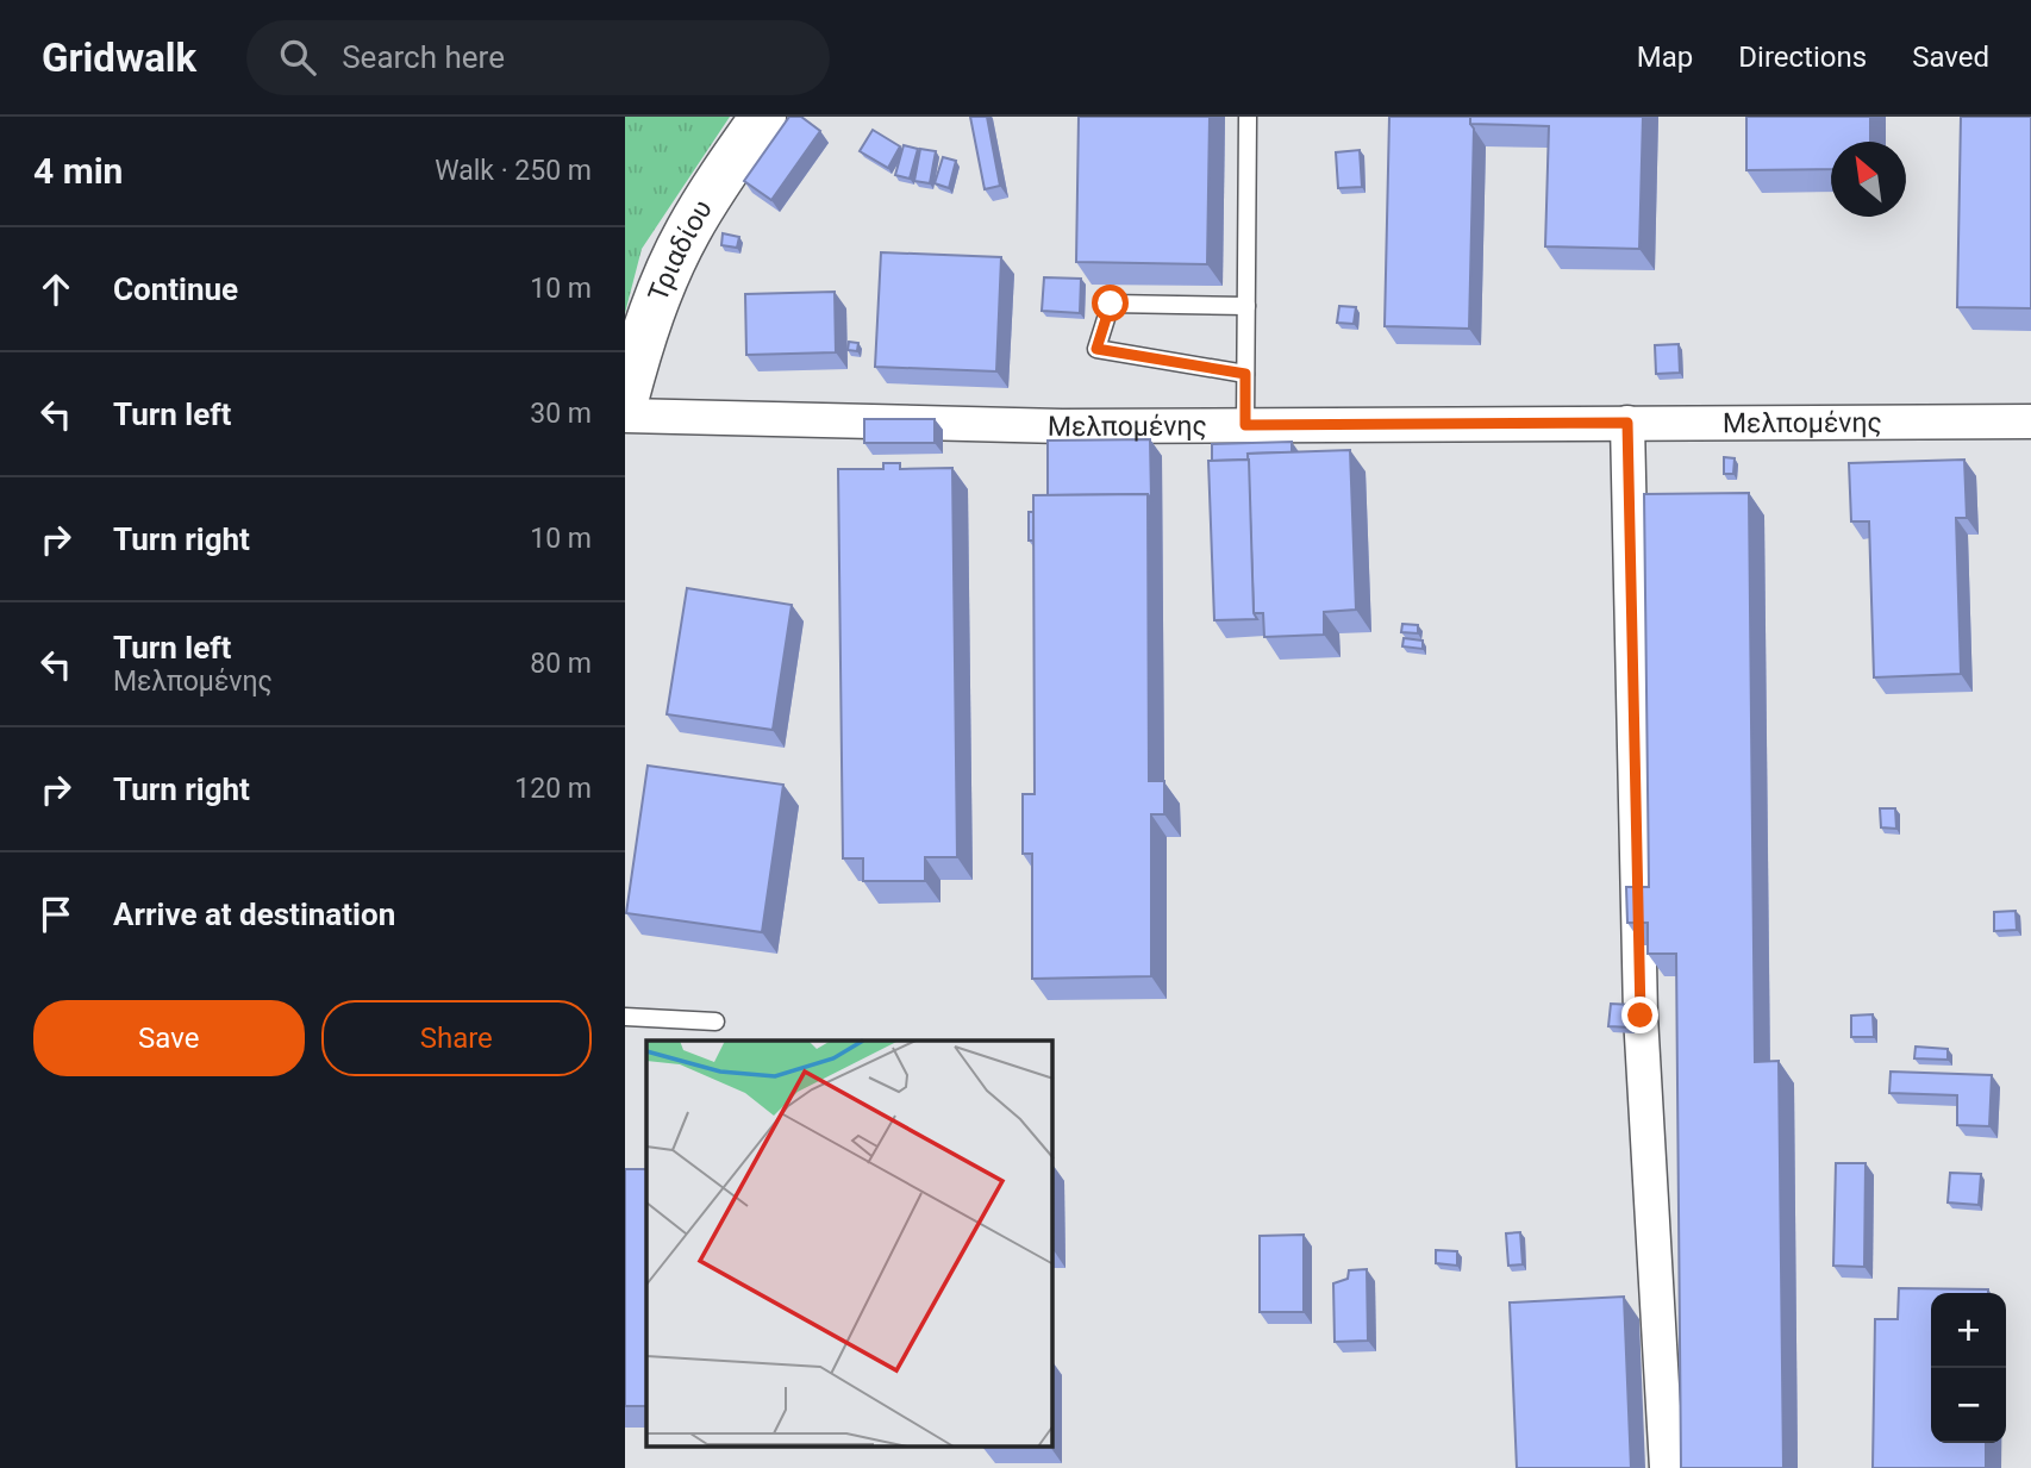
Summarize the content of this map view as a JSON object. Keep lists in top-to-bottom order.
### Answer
{
  "streets": {
    "main road": ["Τριαδίου"],
    "street": ["Μελπομένης"]
  },
  "north": "top left",
  "page": {
    "header": "Gridwalk",
    "search": "Search here",
    "nav": ["Map", "Directions", "Saved"],
    "heading": ["4 min", "Walk · 250 m"],
    "list": [
      ["Continue", "10 m"],
      ["Turn left", "30 m"],
      ["Turn right", "10 m"],
      ["Turn left", "Μελπομένης", "80 m"],
      ["Turn right", "120 m"],
      "Arrive at destination"
    ],
    "buttons": ["Save", "Share"],
    "map_buttons": ["+", "−"]
  }
}
